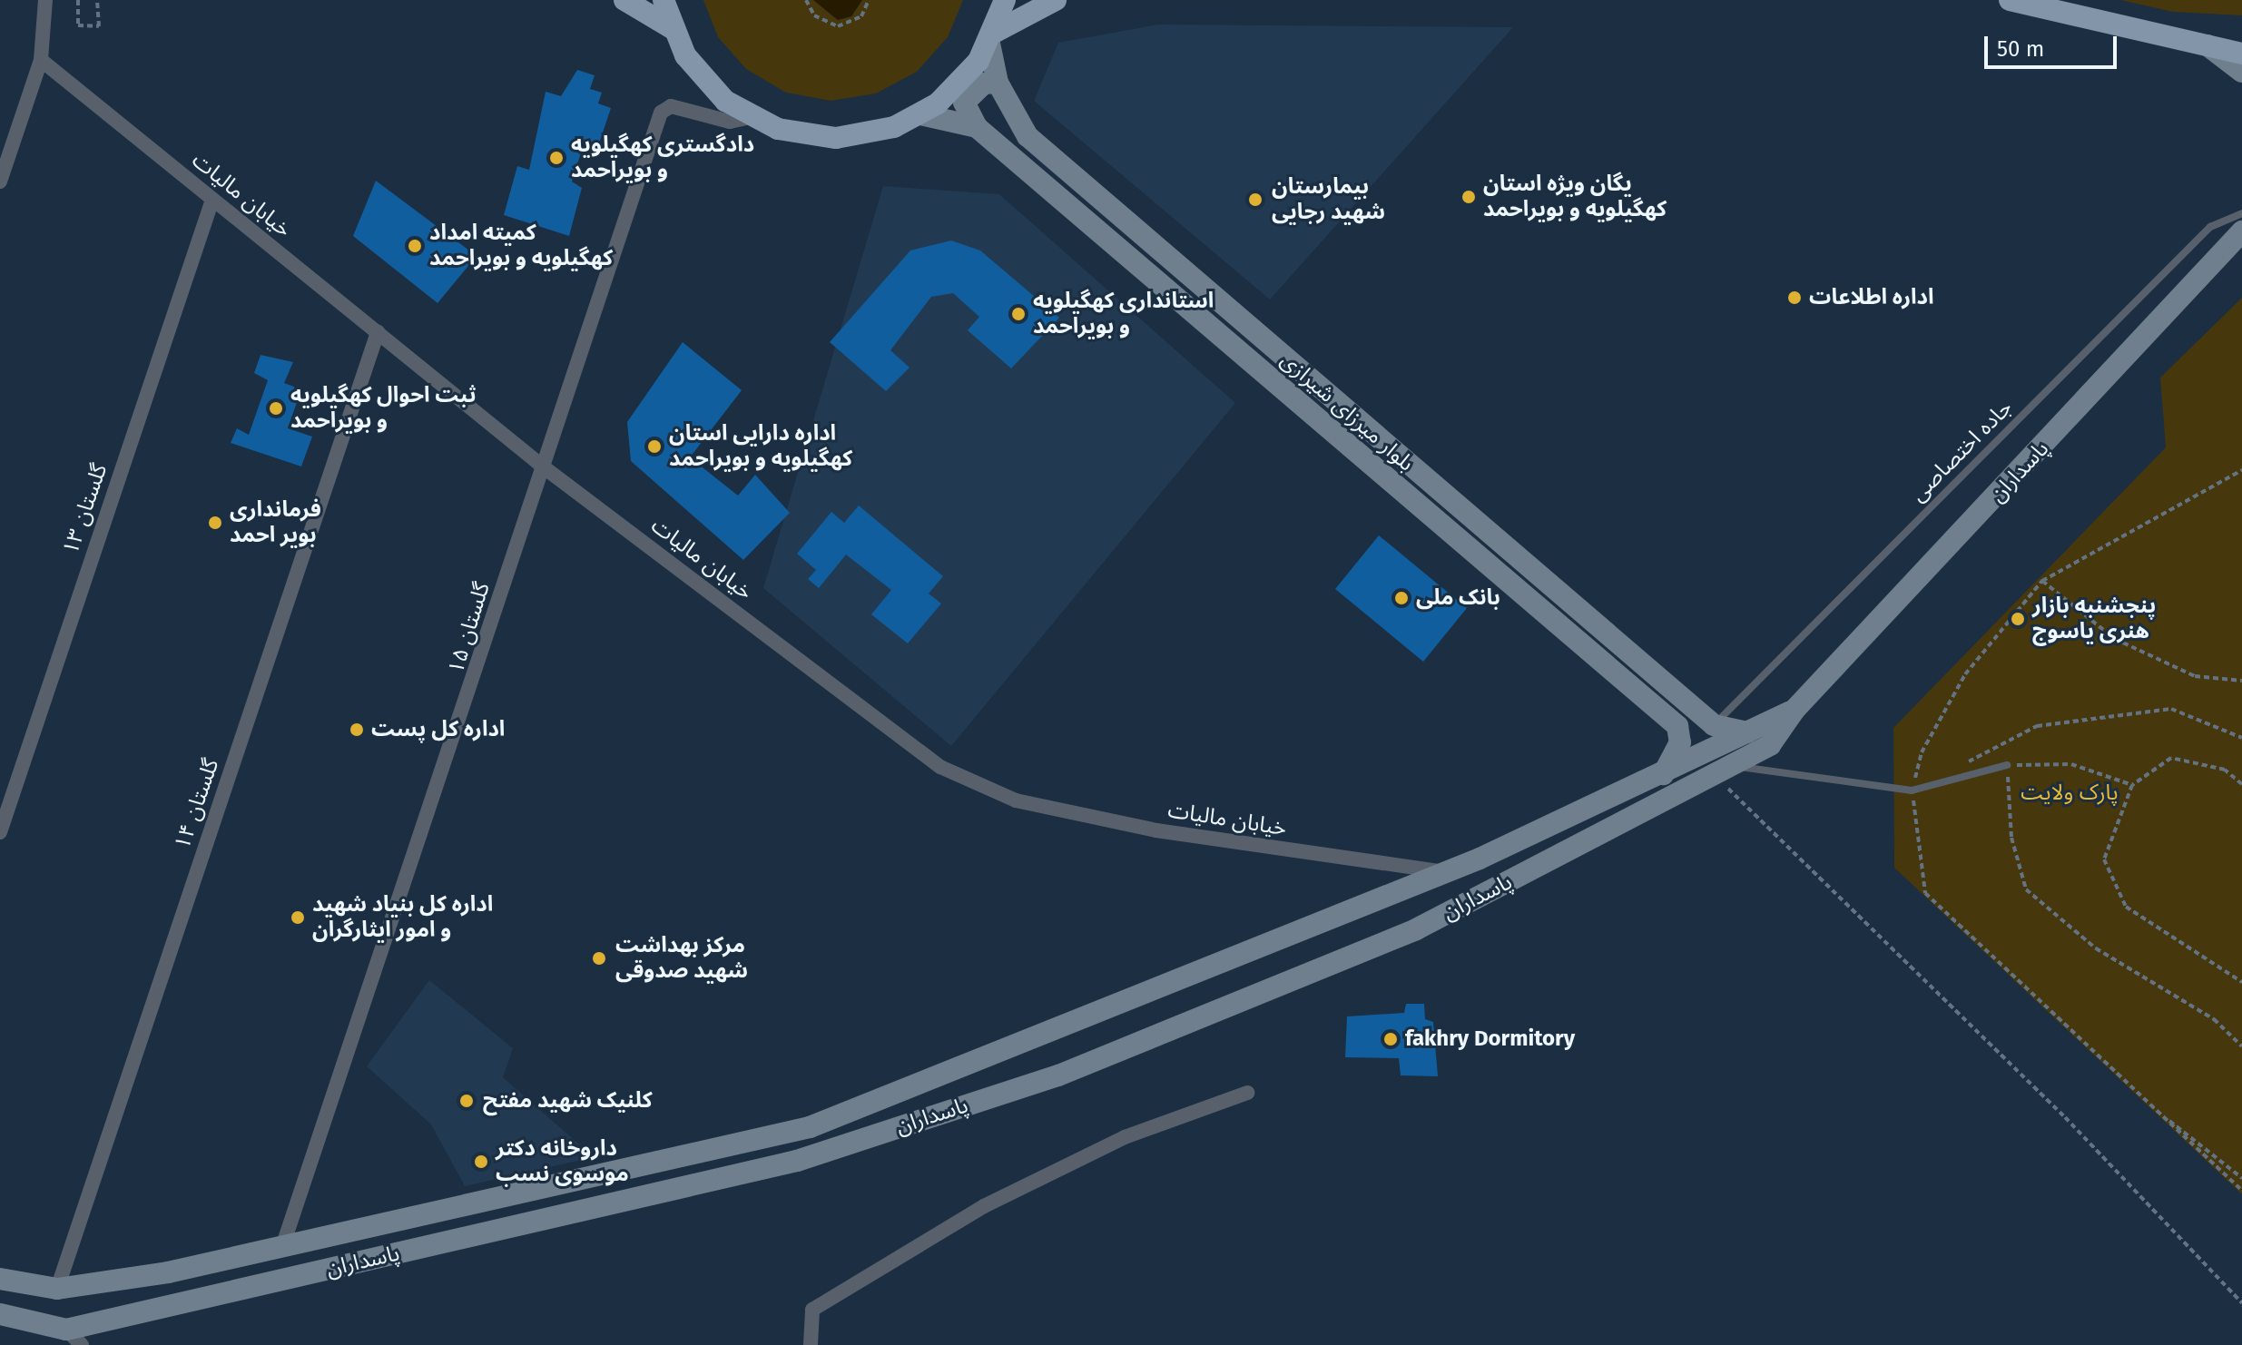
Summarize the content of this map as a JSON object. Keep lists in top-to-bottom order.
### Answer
{
  "streets": {
    "main road": ["بلوار میرزای شیرازی", "پاسداران"],
    "street": [
      "خیابان مالیات",
      "گلستان ۱۳",
      "گلستان ۱۵",
      "گلستان ۱۴"
    ],
    "lane": ["جاده اختصاصی"]
  },
  "crossings": [
    ["خیابان مالیات", "پاسداران"],
    ["خیابان مالیات", "گلستان ۱۳"],
    ["خیابان مالیات", "گلستان ۱۵"],
    ["خیابان مالیات", "گلستان ۱۴"],
    ["بلوار میرزای شیرازی", "جاده اختصاصی"],
    ["بلوار میرزای شیرازی", "پاسداران"],
    ["پاسداران", "گلستان ۱۵"],
    ["پاسداران", "گلستان ۱۴"]
  ],
  "parks": ["پارک ولایت"],
  "places": [
    "دادگستری کهگیلویه و بویراحمد",
    "یگان ویژه استان کهگیلویه و بویراحمد",
    "بیمارستان شهید رجایی",
    "کمیته امداد کهگیلویه و بویراحمد",
    "اداره اطلاعات",
    "استانداری کهگیلویه و بویراحمد",
    "ثبت احوال کهگیلویه و بویراحمد",
    "اداره دارایی استان کهگیلویه و بویراحمد",
    "فرمانداری بویر احمد",
    "بانک ملی",
    "پنجشنبه بازار هنری یاسوج",
    "اداره کل پست",
    "اداره کل بنیاد شهید و امور ایثارگران",
    "مرکز بهداشت شهید صدوقی",
    "fakhry Dormitory",
    "کلنیک شهید مفتح",
    "داروخانه دكتر موسوی نسب"
  ],
  "scale_bar": "50 m"
}
